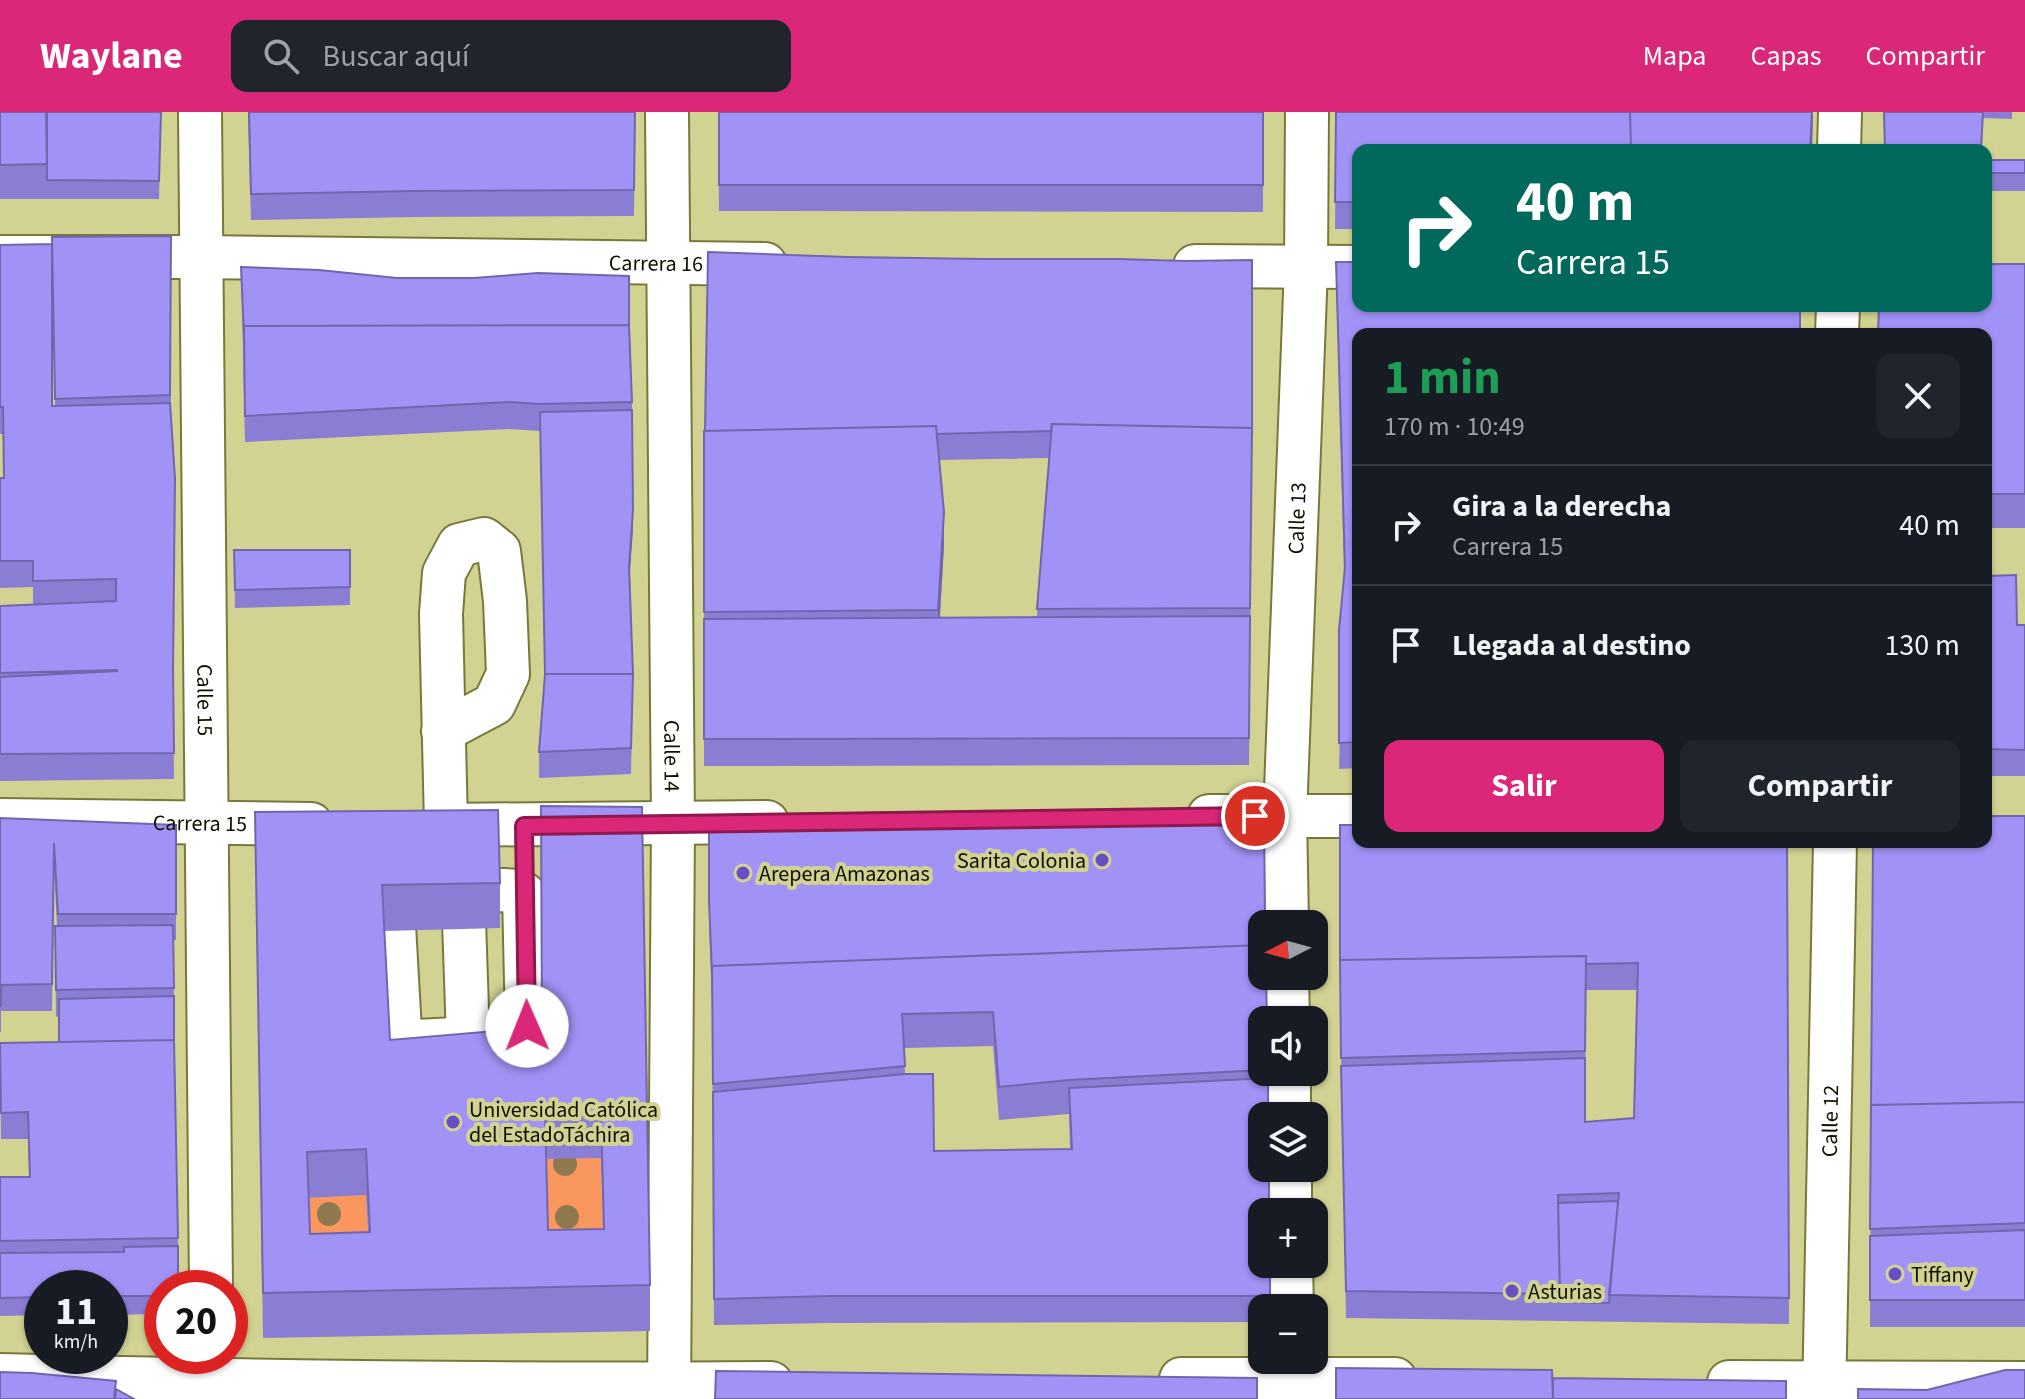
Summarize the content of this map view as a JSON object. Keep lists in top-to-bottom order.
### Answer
{
  "streets": {
    "street": [
      "Carrera 16",
      "Calle 13",
      "Calle 15",
      "Calle 14",
      "Carrera 15",
      "Calle 12"
    ]
  },
  "crossings": [
    ["Carrera 16", "Calle 15"],
    ["Carrera 16", "Calle 14"],
    ["Calle 15", "Carrera 15"]
  ],
  "places": [
    "Sarita Colonia",
    "Arepera Amazonas",
    "Universidad Católica del EstadoTáchira",
    "Tiffany",
    "Asturias"
  ],
  "north": "left",
  "page": {
    "header": "Waylane",
    "search": "Buscar aquí",
    "nav": ["Mapa", "Capas", "Compartir"],
    "turn": ["40 m", "Carrera 15"],
    "heading": ["1 min", "170 m · 10:49"],
    "list": [
      {
        "name": "Gira a la derecha",
        "note": "Carrera 15",
        "value": "40 m"
      },
      {
        "name": "Llegada al destino",
        "value": "130 m"
      }
    ],
    "buttons": ["Salir", "Compartir"],
    "map_buttons": ["+", "−"],
    "speed": "11 km/h",
    "limit": "20"
  }
}
